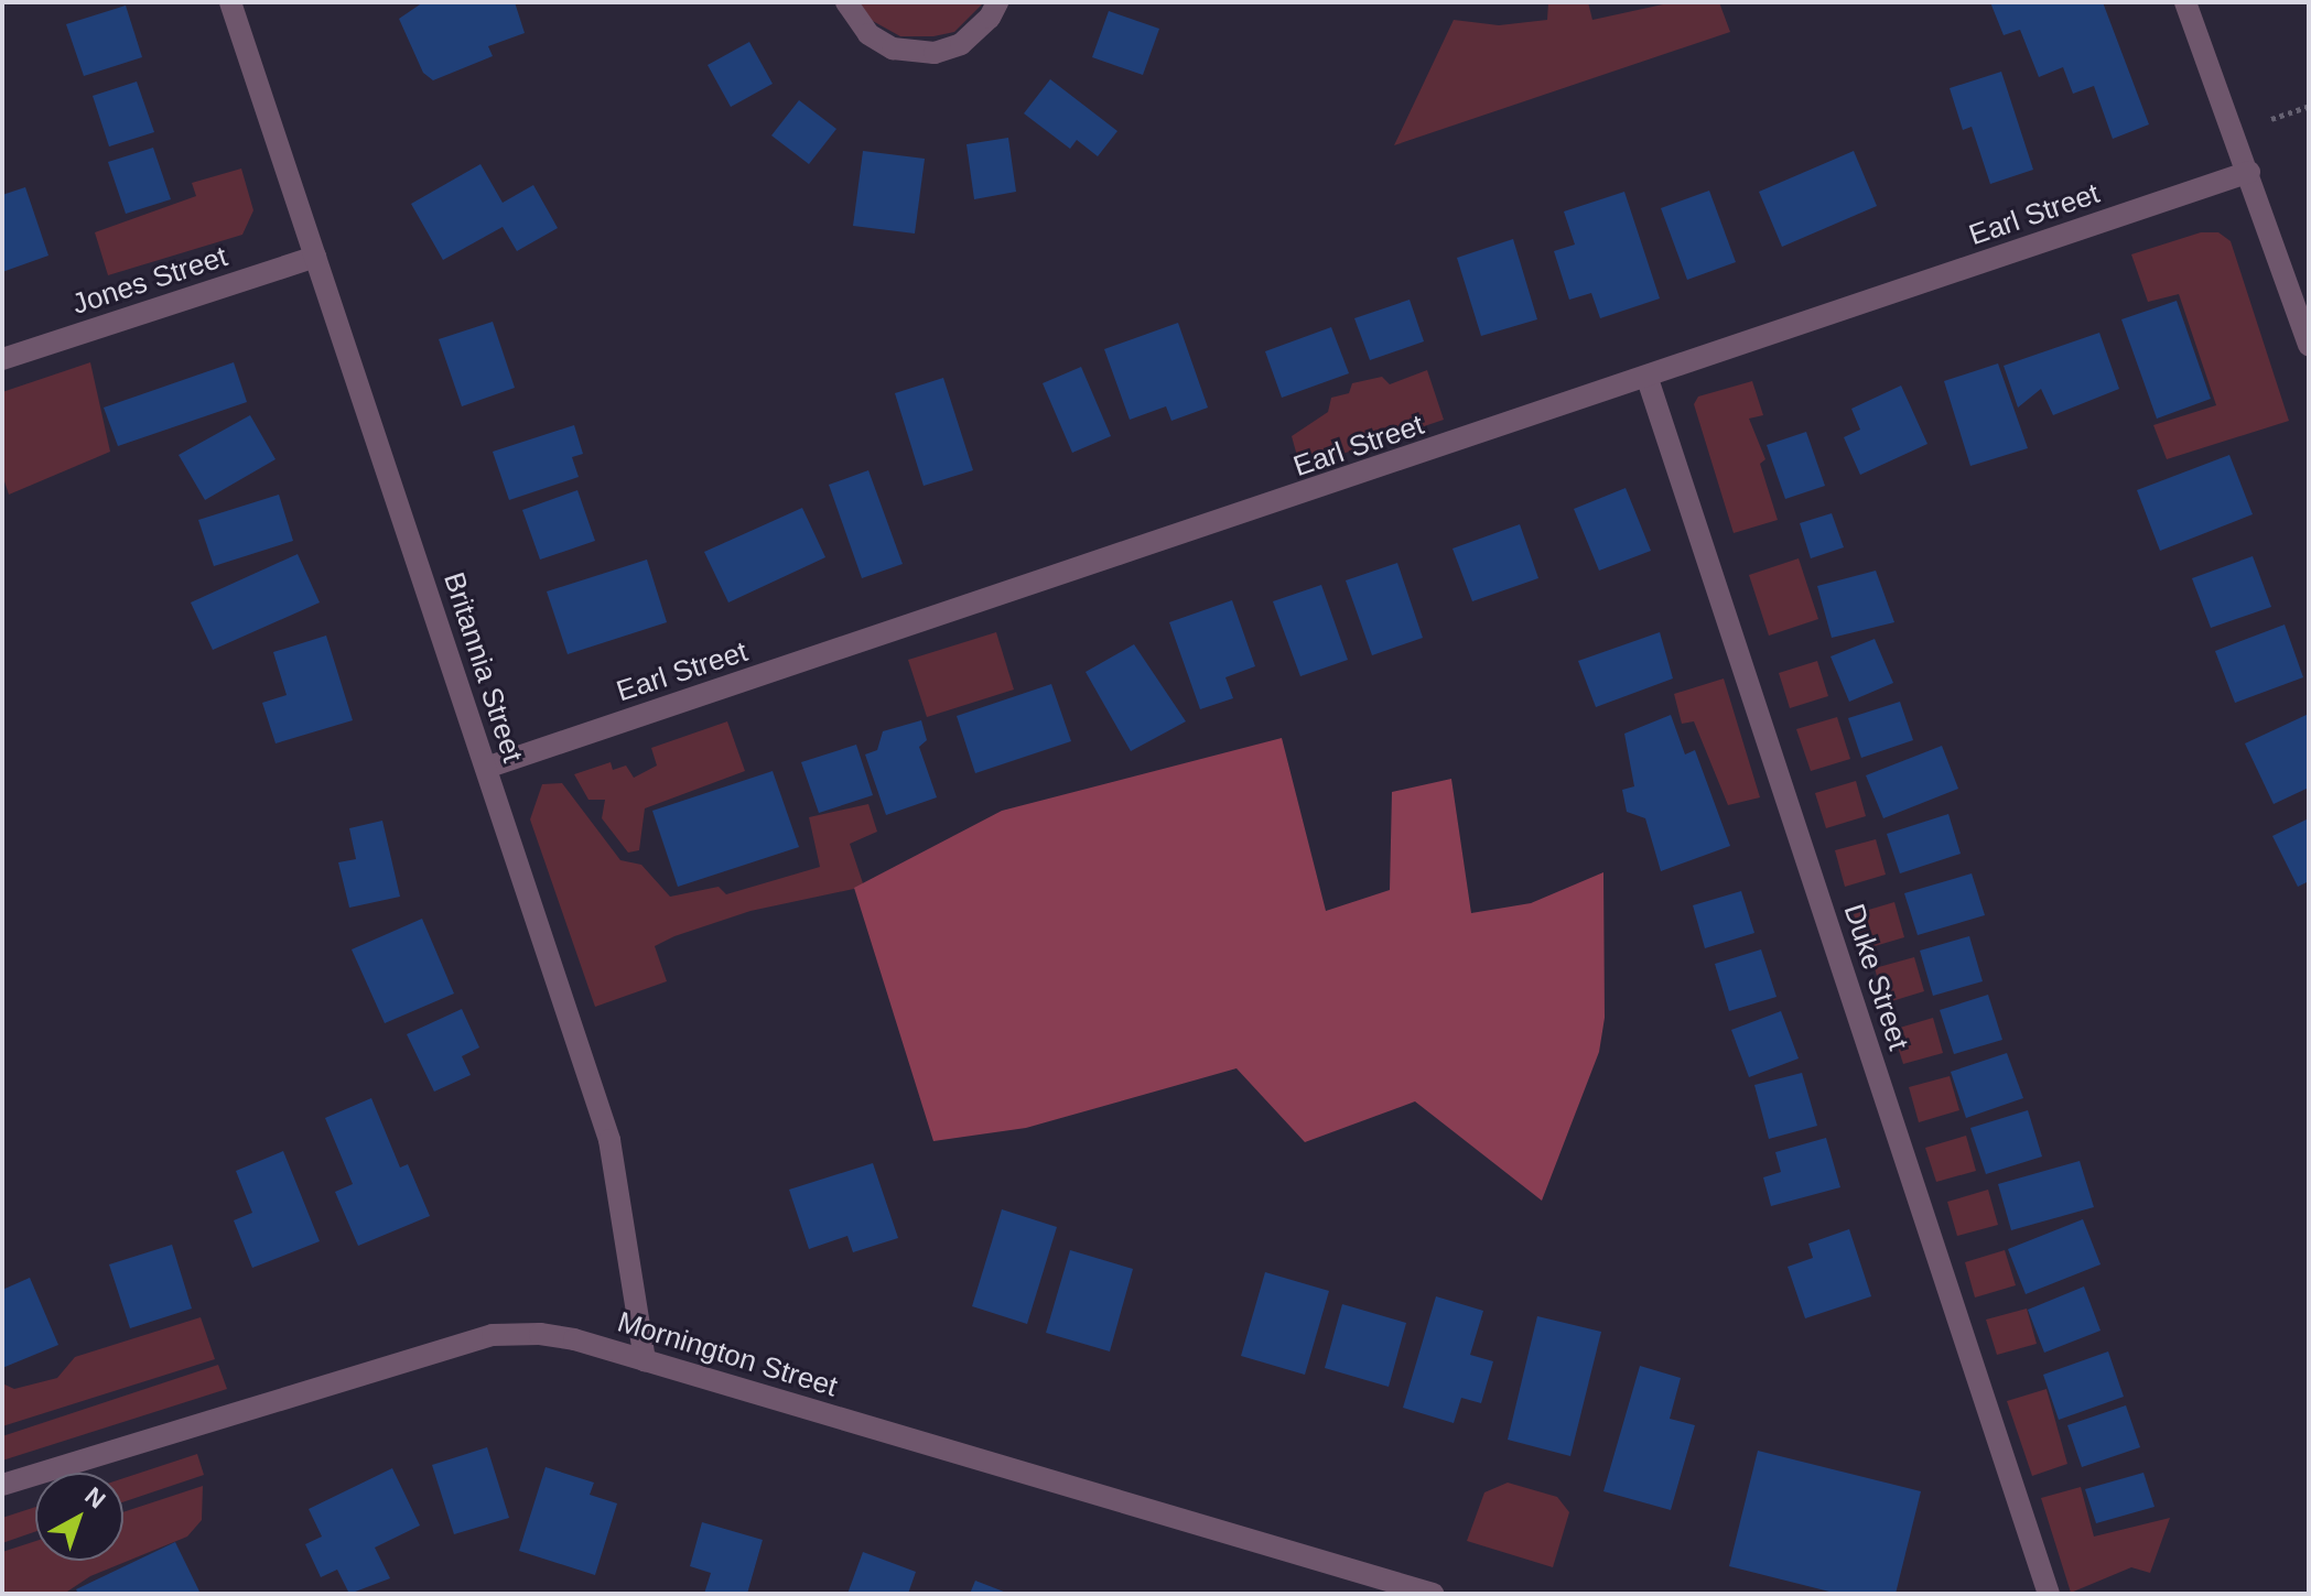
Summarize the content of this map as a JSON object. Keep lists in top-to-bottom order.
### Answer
{
  "streets": {
    "street": [
      "Earl Street",
      "Jones Street",
      "Britannia Street",
      "Duke Street",
      "Mornington Street"
    ]
  },
  "crossings": [
    ["Earl Street", "Britannia Street"],
    ["Earl Street", "Duke Street"],
    ["Jones Street", "Britannia Street"],
    ["Britannia Street", "Mornington Street"]
  ],
  "north": "top right"
}
